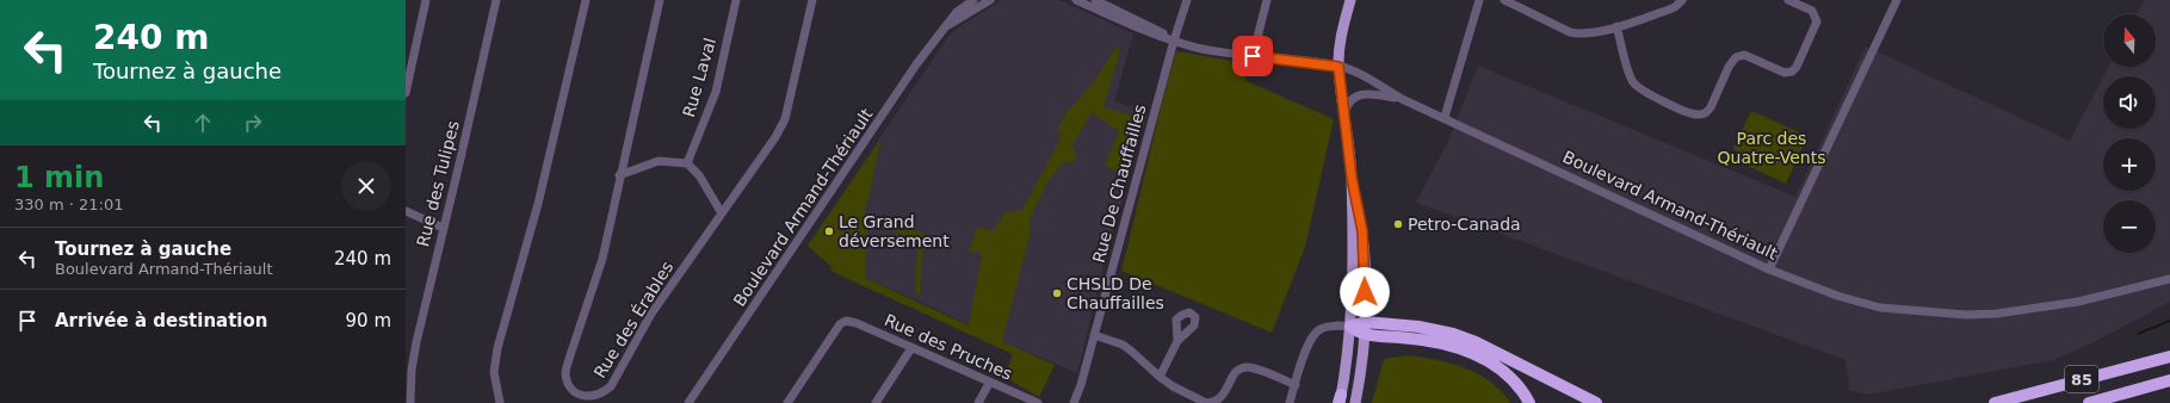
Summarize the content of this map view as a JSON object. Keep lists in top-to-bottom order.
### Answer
{
  "streets": {
    "highway": ["85"],
    "street": [
      "Rue Laval",
      "Rue des Tulipes",
      "Rue De Chauffailles",
      "Boulevard Armand-Thériault",
      "Rue des Érables",
      "Rue des Pruches"
    ]
  },
  "crossings": [
    ["Rue De Chauffailles", "Boulevard Armand-Thériault"]
  ],
  "parks": ["Parc des Quatre-Vents"],
  "places": ["Petro-Canada", "Le Grand déversement", "CHSLD De Chauffailles"],
  "north": "top",
  "page": {
    "turn": ["240 m", "Tournez à gauche"],
    "map_buttons": ["+", "−"],
    "heading": ["1 min", "330 m · 21:01"],
    "list": [
      {
        "name": "Tournez à gauche",
        "note": "Boulevard Armand-Thériault",
        "value": "240 m"
      },
      {
        "name": "Arrivée à destination",
        "value": "90 m"
      }
    ]
  }
}
